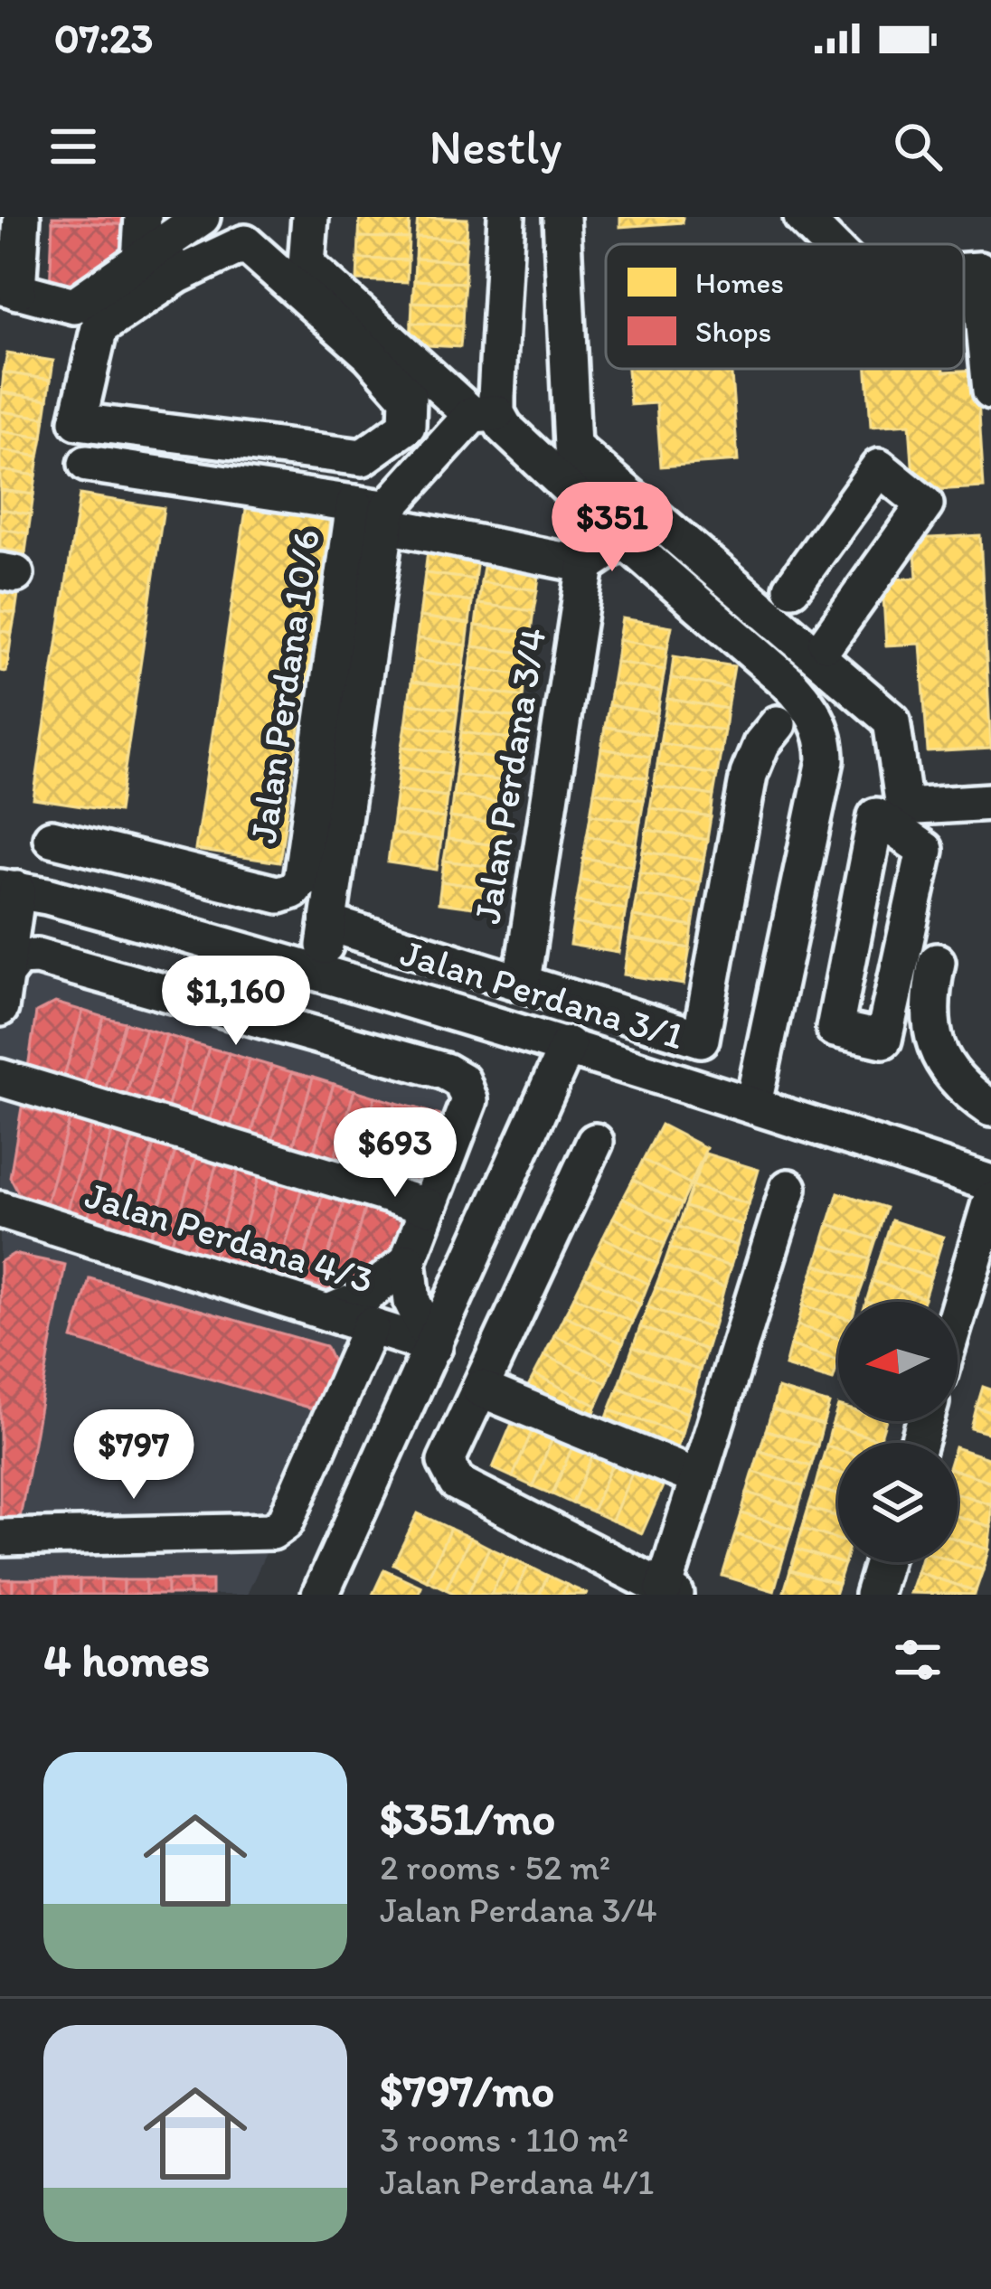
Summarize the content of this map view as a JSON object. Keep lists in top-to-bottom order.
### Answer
{
  "streets": {
    "street": [
      "Jalan Perdana 10/6",
      "Jalan Perdana 3/4",
      "Jalan Perdana 3/1",
      "Jalan Perdana 4/3"
    ]
  },
  "legend": ["Homes", "Shops"],
  "north": "left",
  "page": {
    "status": "07:23",
    "header": "Nestly",
    "price": [
      "$351",
      "$1,160",
      "$693",
      "$797"
    ],
    "heading": "4 homes",
    "list": [
      {
        "name": "$351/mo",
        "note": "2 rooms · 52 m² · Jalan Perdana 3/4"
      },
      {
        "name": "$797/mo",
        "note": "3 rooms · 110 m² · Jalan Perdana 4/1"
      }
    ]
  }
}
